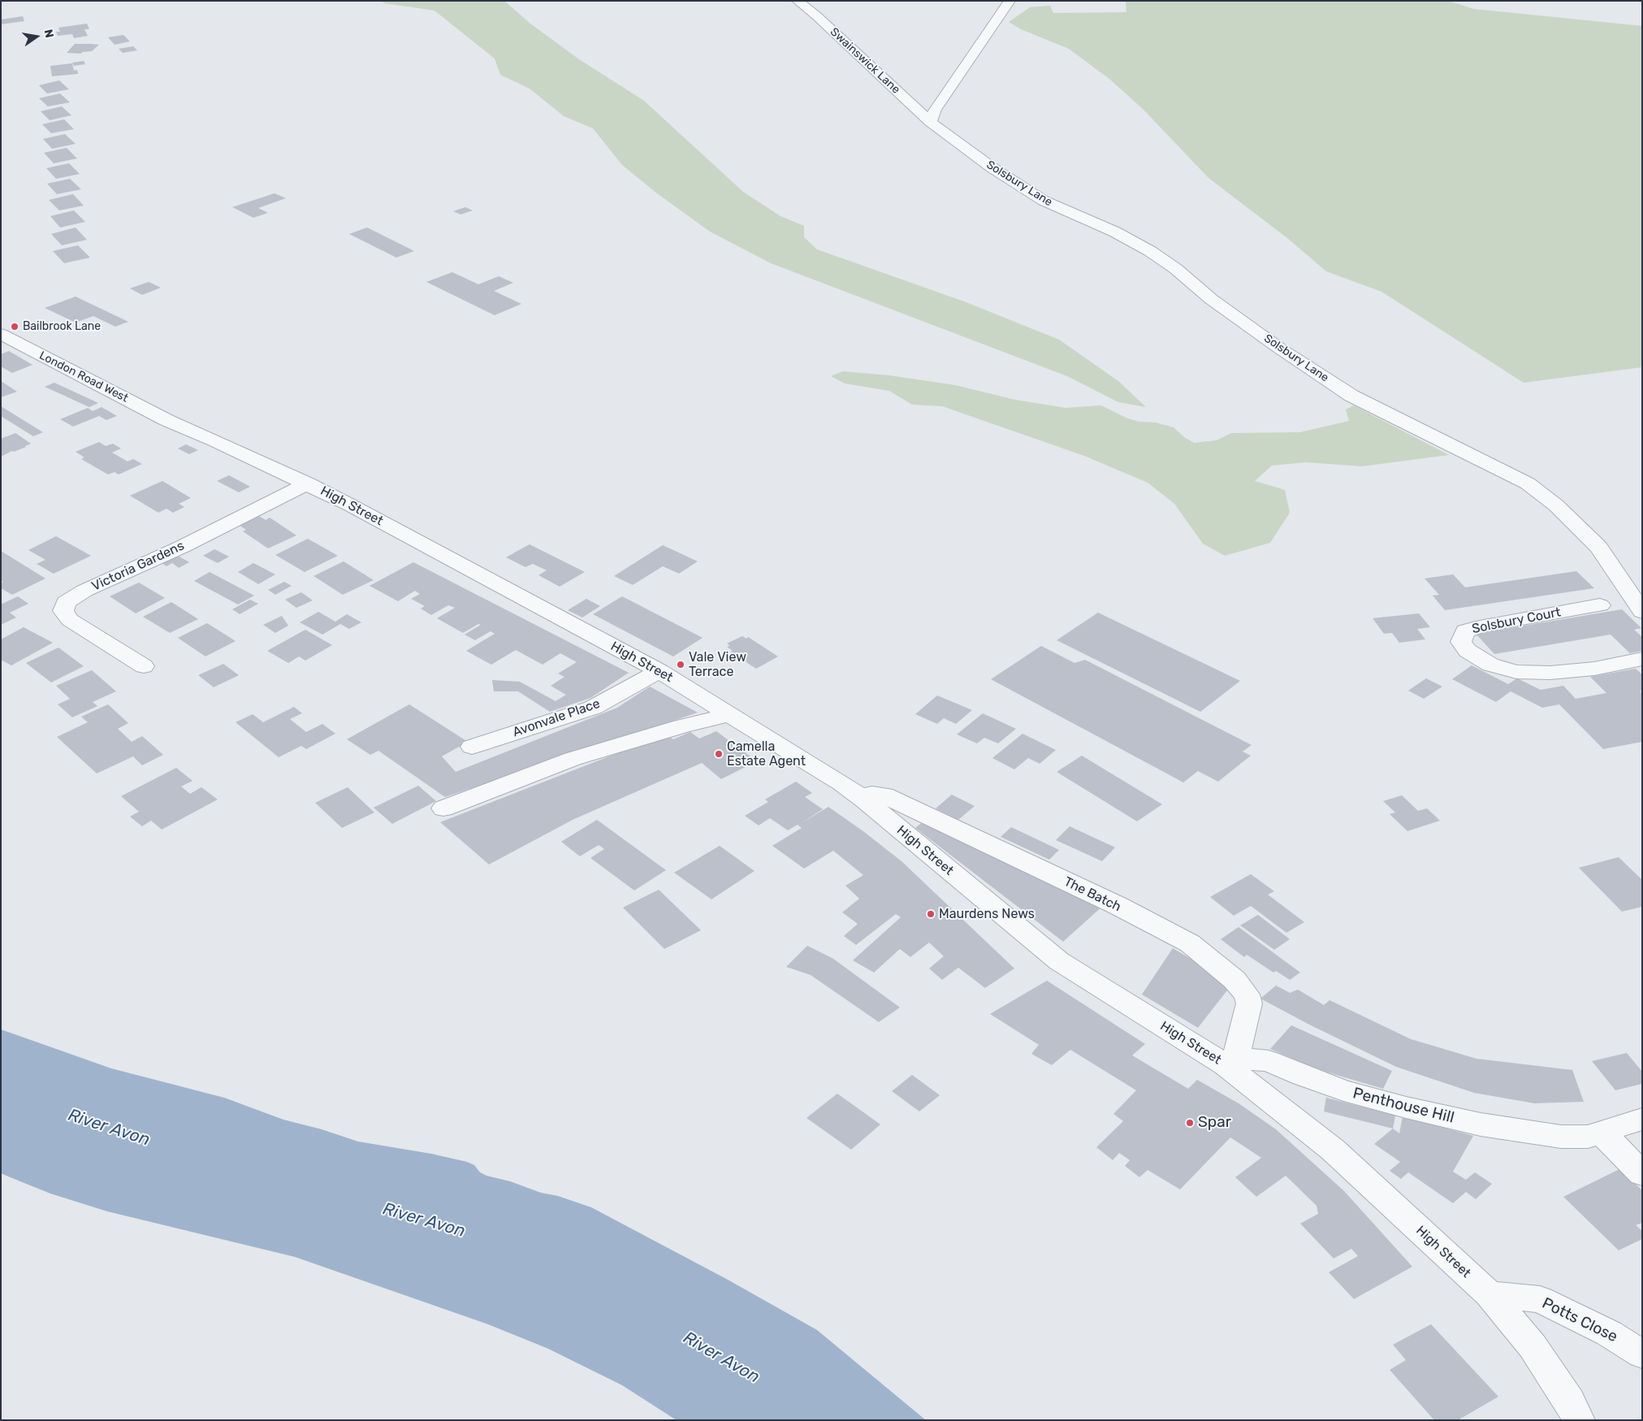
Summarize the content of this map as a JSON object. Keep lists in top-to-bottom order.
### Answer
{
  "streets": {
    "street": [
      "Swainswick Lane",
      "Solsbury Lane",
      "London Road West",
      "High Street",
      "Victoria Gardens",
      "Solsbury Court",
      "Avonvale Place",
      "The Batch",
      "Penthouse Hill",
      "Potts Close"
    ]
  },
  "crossings": [
    ["Swainswick Lane", "Solsbury Lane"],
    ["London Road West", "High Street"],
    ["High Street", "Victoria Gardens"],
    ["High Street", "Avonvale Place"],
    ["High Street", "The Batch"],
    ["High Street", "Penthouse Hill"],
    ["High Street", "Potts Close"],
    ["The Batch", "Penthouse Hill"]
  ],
  "water": ["River Avon"],
  "places": [
    "Bailbrook Lane",
    "Vale View Terrace",
    "Camella Estate Agent",
    "Maurdens News",
    "Spar"
  ],
  "north": "right"
}
